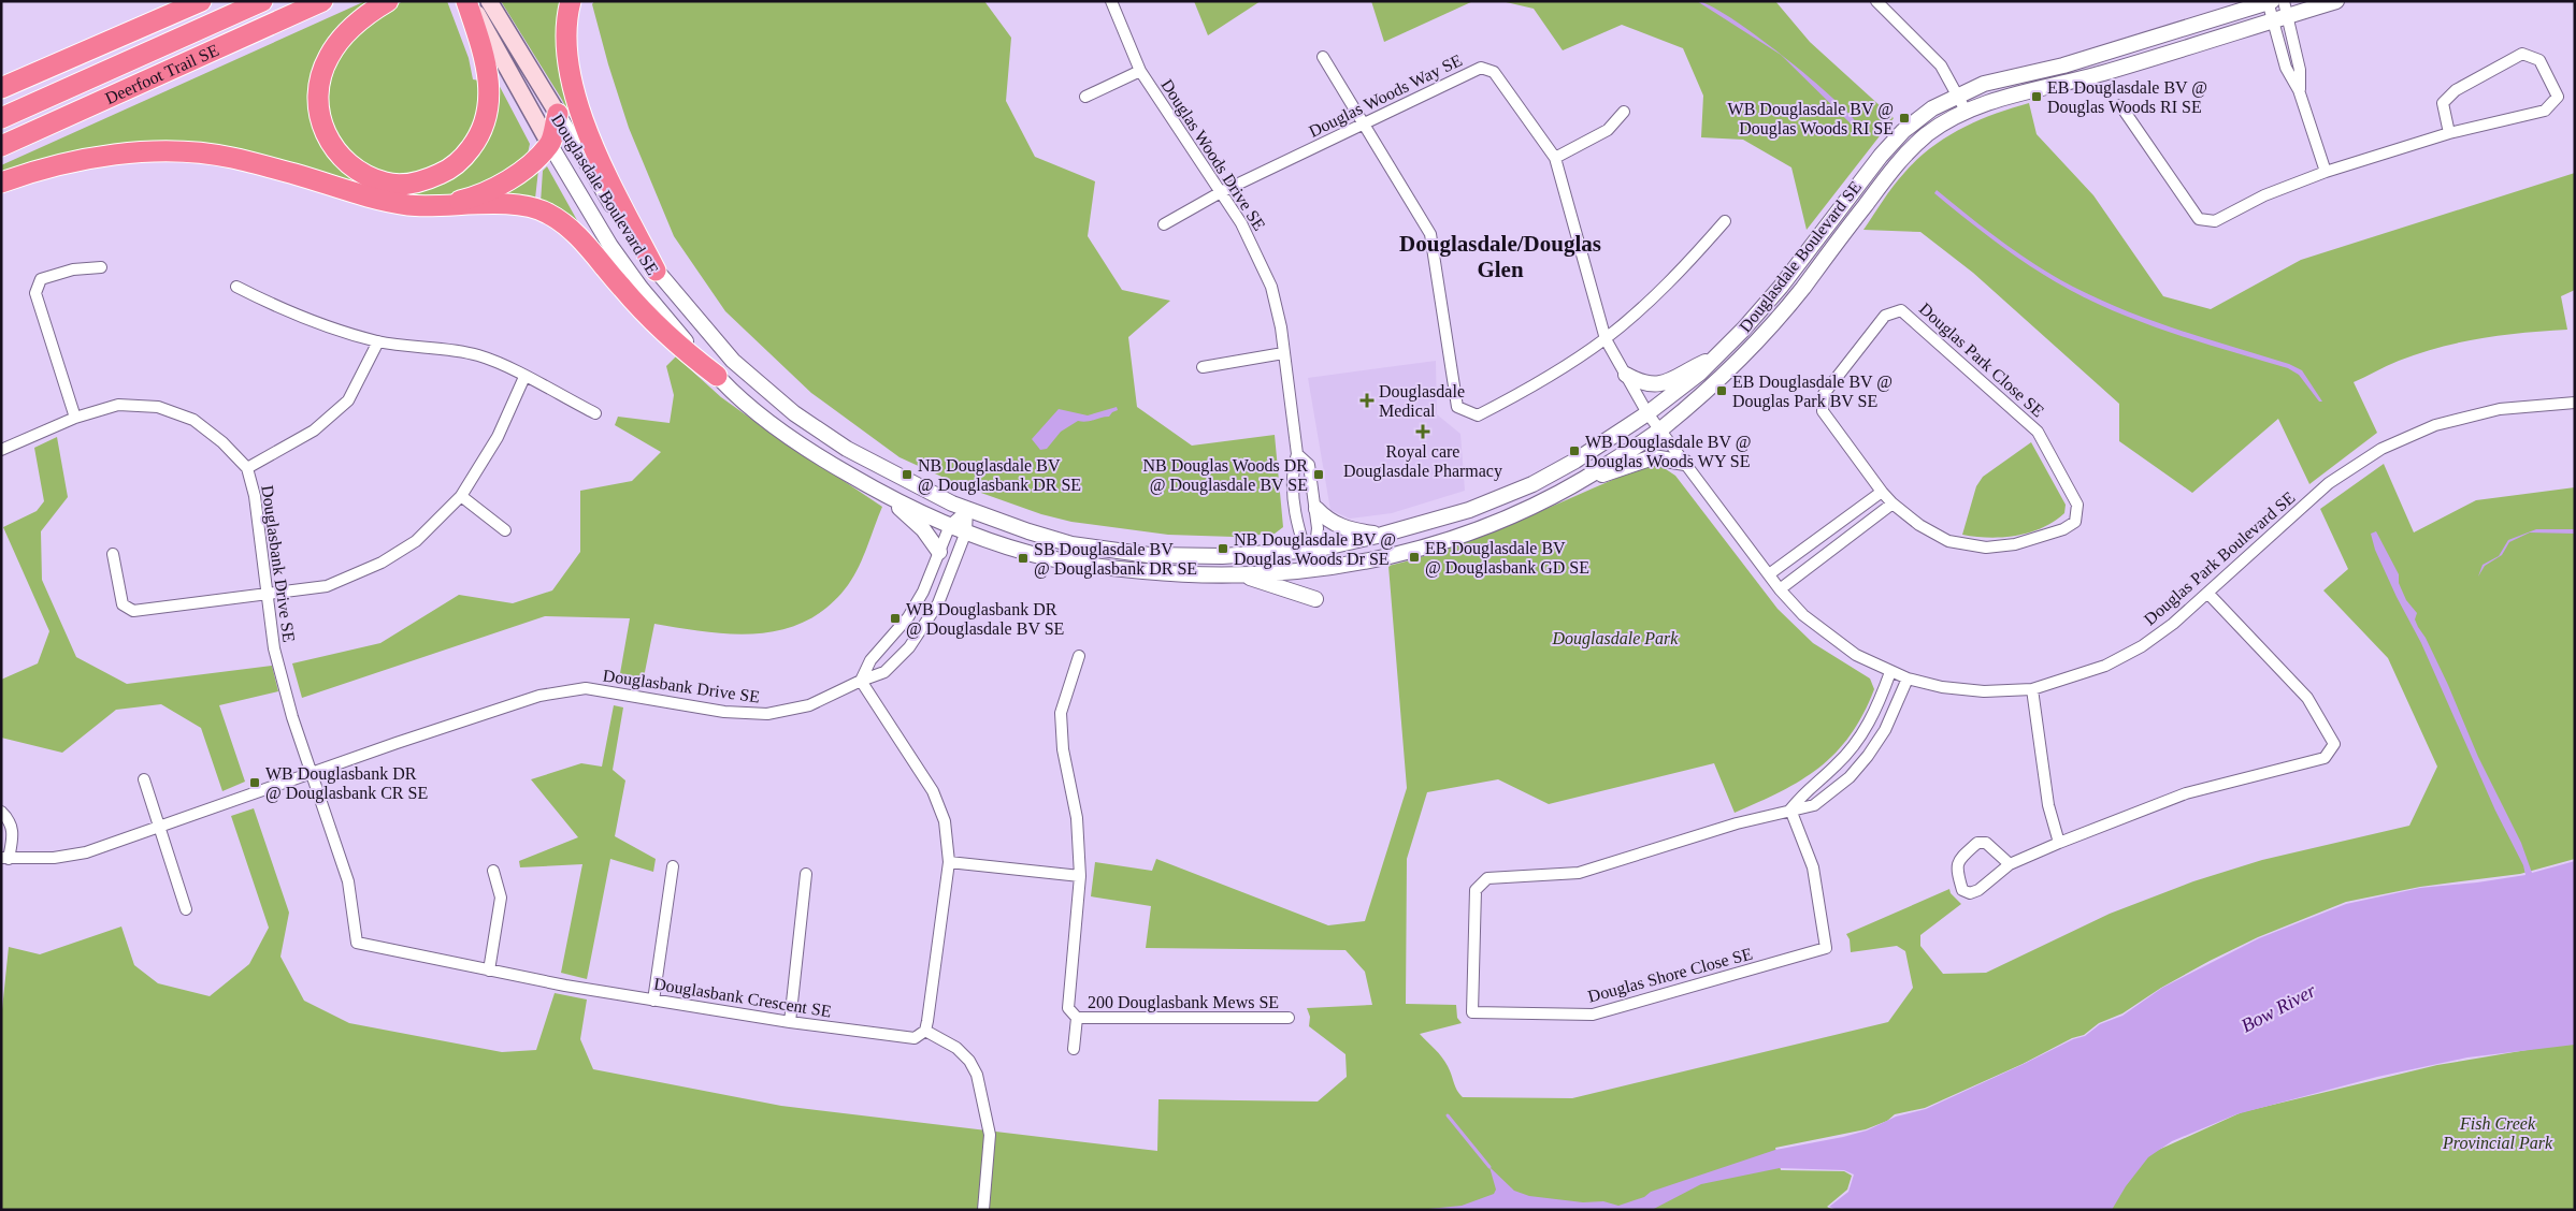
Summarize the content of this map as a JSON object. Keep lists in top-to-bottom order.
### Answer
{
  "streets": {
    "highway": ["Deerfoot Trail SE"],
    "main road": ["Douglasdale Boulevard SE"],
    "street": [
      "Douglas Woods Way SE",
      "Douglas Woods Drive SE",
      "Douglas Park Close SE",
      "Douglas Park Boulevard SE",
      "Douglasbank Drive SE",
      "Douglas Shore Close SE",
      "Douglasbank Crescent SE",
      "200 Douglasbank Mews SE"
    ]
  },
  "crossings": [
    ["Douglas Woods Way SE", "Douglas Woods Drive SE"],
    ["Douglas Woods Way SE", "Douglasdale Boulevard SE"],
    ["Douglas Woods Way SE", "Douglas Park Boulevard SE"],
    ["Douglas Woods Drive SE", "Douglasdale Boulevard SE"],
    ["Douglasdale Boulevard SE", "Douglas Park Boulevard SE"],
    ["Douglasdale Boulevard SE", "Douglasbank Drive SE"],
    ["Douglas Park Boulevard SE", "Douglas Shore Close SE"],
    ["Douglasbank Drive SE", "Douglasbank Crescent SE"]
  ],
  "districts": ["Douglasdale/Douglas Glen"],
  "water": ["Bow River"],
  "parks": ["Douglasdale Park", "Fish Creek Provincial Park"],
  "places": {
    "transit": [
      "EB Douglasdale BV @ Douglas Woods RI SE",
      "WB Douglasdale BV @ Douglas Woods RI SE",
      "EB Douglasdale BV @ Douglas Park BV SE",
      "WB Douglasdale BV @ Douglas Woods WY SE",
      "NB Douglasdale BV @ Douglasbank DR SE",
      "NB Douglas Woods DR @ Douglasdale BV SE",
      "NB Douglasdale BV @ Douglas Woods Dr SE",
      "EB Douglasdale BV @ Douglasbank GD SE",
      "SB Douglasdale BV @ Douglasbank DR SE",
      "WB Douglasbank DR @ Douglasdale BV SE",
      "WB Douglasbank DR @ Douglasbank CR SE"
    ],
    "health": ["Douglasdale Medical", "Royal care Douglasdale Pharmacy"]
  }
}
